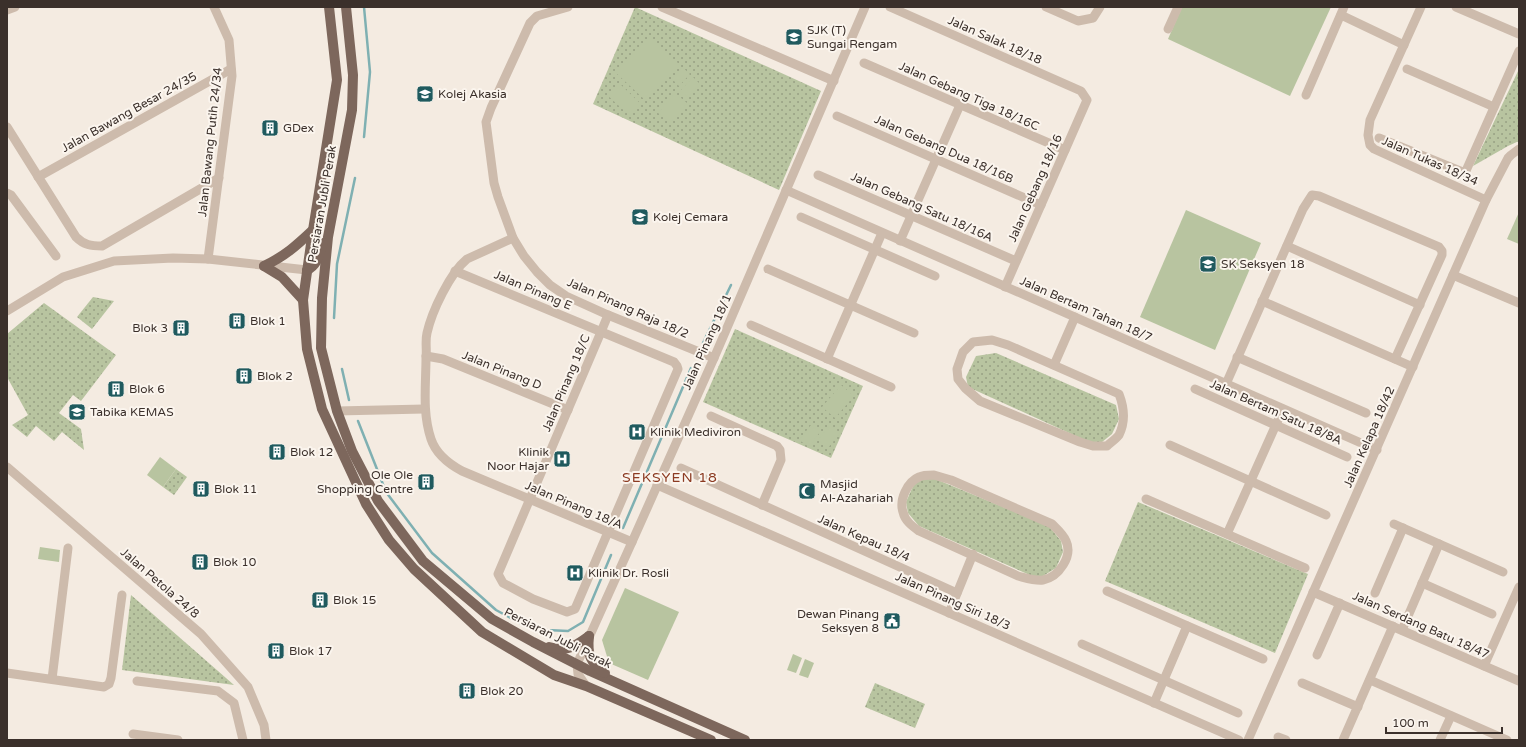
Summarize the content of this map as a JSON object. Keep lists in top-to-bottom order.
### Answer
{
  "streets": {
    "main road": ["Persiaran Jubli Perak"],
    "street": [
      "Jalan Salak 18/18",
      "Jalan Gebang Tiga 18/16C",
      "Jalan Bawang Besar 24/35",
      "Jalan Bawang Putih 24/34",
      "Jalan Gebang Dua 18/16B",
      "Jalan Tukas 18/34",
      "Jalan Gebang 18/16",
      "Jalan Gebang Satu 18/16A",
      "Jalan Pinang E",
      "Jalan Pinang Raja 18/2",
      "Jalan Bertam Tahan 18/7",
      "Jalan Pinang 18/1",
      "Jalan Pinang D",
      "Jalan Pinang 18/C",
      "Jalan Bertam Satu 18/8A",
      "Jalan Kelapa 18/42",
      "Jalan Pinang 18/A",
      "Jalan Kepau 18/4",
      "Jalan Petola 24/8",
      "Jalan Pinang Siri 18/3",
      "Jalan Serdang Batu 18/47"
    ]
  },
  "crossings": [
    ["Jalan Salak 18/18", "Jalan Gebang 18/16"],
    ["Jalan Gebang Tiga 18/16C", "Jalan Gebang 18/16"],
    ["Jalan Bawang Besar 24/35", "Jalan Bawang Putih 24/34"],
    ["Jalan Gebang Dua 18/16B", "Jalan Gebang 18/16"],
    ["Jalan Tukas 18/34", "Jalan Kelapa 18/42"],
    ["Jalan Gebang 18/16", "Jalan Gebang Satu 18/16A"],
    ["Jalan Gebang 18/16", "Jalan Bertam Tahan 18/7"],
    ["Persiaran Jubli Perak", "Jalan Pinang 18/1"],
    ["Jalan Pinang E", "Jalan Pinang 18/C"],
    ["Jalan Pinang E", "Jalan Pinang 18/A"],
    ["Jalan Pinang Raja 18/2", "Jalan Pinang 18/1"],
    ["Jalan Pinang Raja 18/2", "Jalan Pinang 18/C"],
    ["Jalan Pinang Raja 18/2", "Jalan Pinang 18/A"],
    ["Jalan Bertam Tahan 18/7", "Jalan Pinang 18/1"],
    ["Jalan Bertam Tahan 18/7", "Jalan Kelapa 18/42"],
    ["Jalan Pinang 18/1", "Jalan Pinang 18/A"],
    ["Jalan Pinang 18/1", "Jalan Pinang Siri 18/3"],
    ["Jalan Pinang D", "Jalan Pinang 18/C"],
    ["Jalan Pinang D", "Jalan Pinang 18/A"],
    ["Jalan Pinang 18/C", "Jalan Pinang 18/A"],
    ["Jalan Kelapa 18/42", "Jalan Serdang Batu 18/47"]
  ],
  "districts": ["SEKSYEN 18"],
  "places": {
    "school or university": [
      "SJK (T) Sungai Rengam",
      "Kolej Akasia",
      "Kolej Cemara",
      "SK Seksyen 18",
      "Tabika KEMAS"
    ],
    "building": [
      "GDex",
      "Blok 1",
      "Blok 3",
      "Blok 2",
      "Blok 6",
      "Blok 12",
      "Ole Ole Shopping Centre",
      "Blok 11",
      "Blok 10",
      "Blok 15",
      "Blok 17",
      "Blok 20"
    ],
    "hospital": ["Klinik Mediviron", "Klinik Noor Hajar", "Klinik Dr. Rosli"],
    "mosque": ["Masjid Al-Azahariah"],
    "public building": ["Dewan Pinang Seksyen 8"]
  },
  "scale_bar": "100 m"
}
